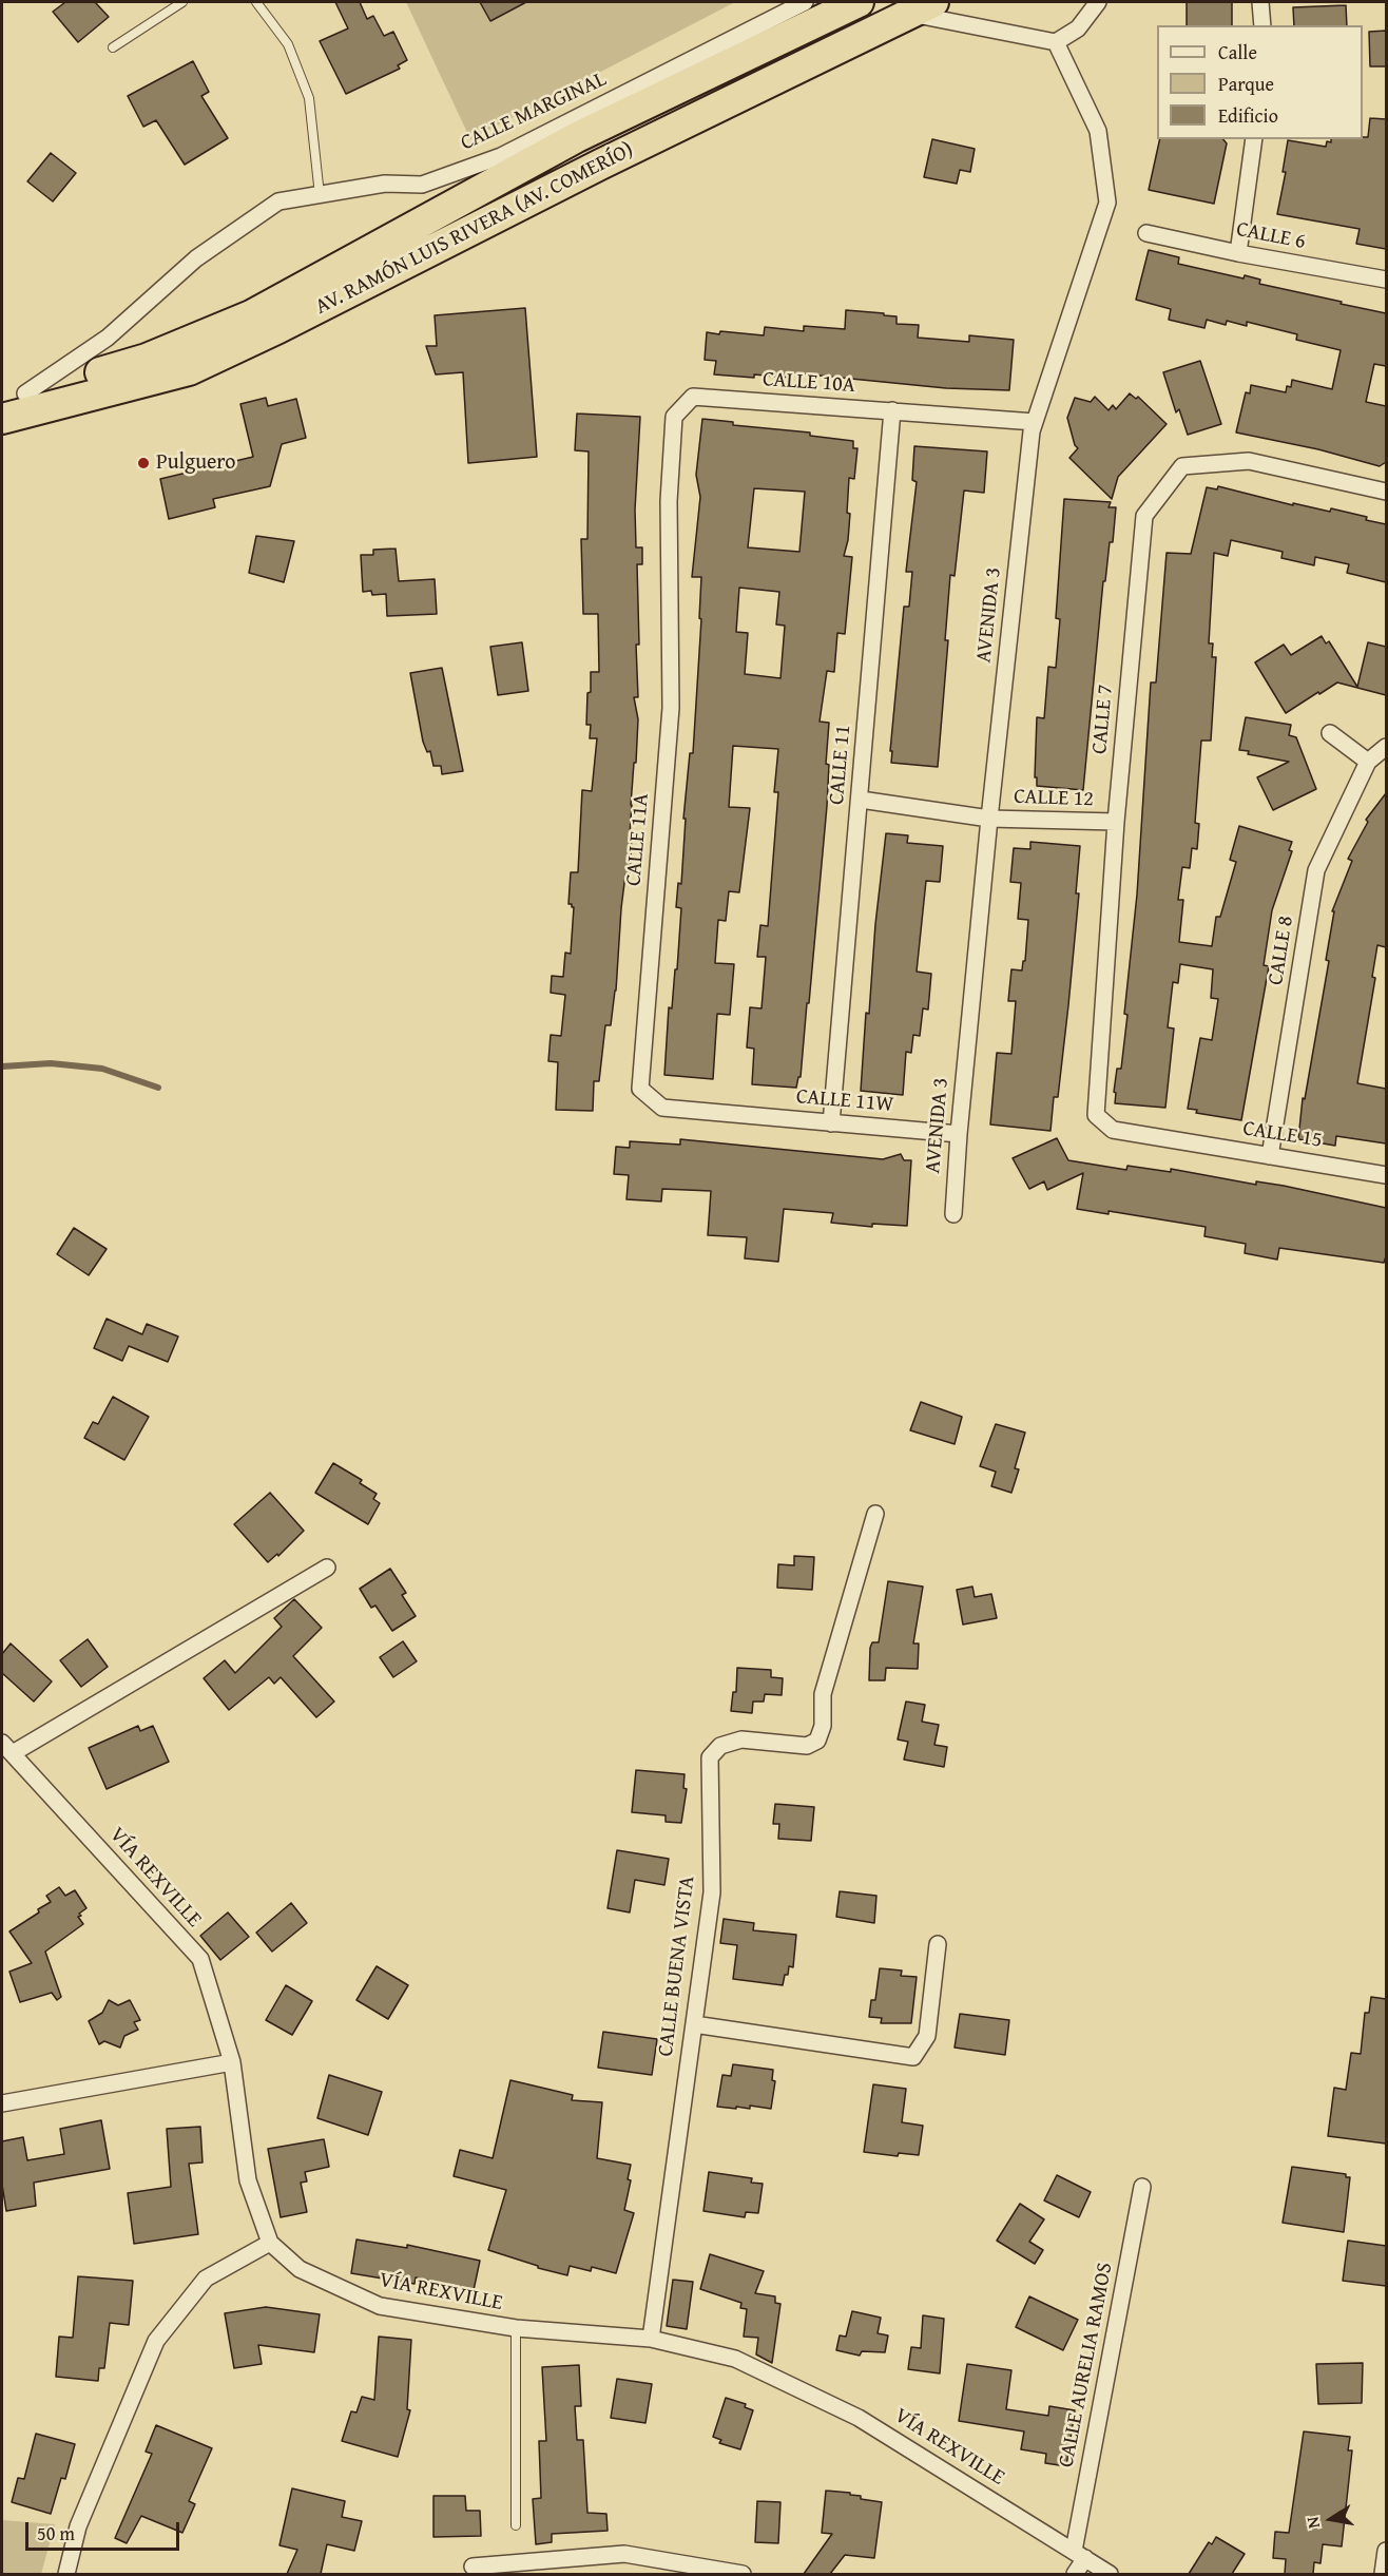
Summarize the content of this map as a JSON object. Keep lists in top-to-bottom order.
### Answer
{
  "streets": {
    "highway": ["AV. RAMÓN LUIS RIVERA (AV. COMERÍO)"],
    "street": [
      "CALLE MARGINAL",
      "CALLE 6",
      "CALLE 10A",
      "AVENIDA 3",
      "CALLE 7",
      "CALLE 11",
      "CALLE 12",
      "CALLE 11A",
      "CALLE 8",
      "CALLE 11W",
      "CALLE 15",
      "VÍA REXVILLE",
      "CALLE BUENA VISTA",
      "CALLE AURELIA RAMOS"
    ]
  },
  "crossings": [
    ["CALLE MARGINAL", "AV. RAMÓN LUIS RIVERA (AV. COMERÍO)"],
    ["CALLE 10A", "AVENIDA 3"],
    ["CALLE 10A", "CALLE 11"],
    ["CALLE 10A", "CALLE 11A"],
    ["AVENIDA 3", "CALLE 12"],
    ["AVENIDA 3", "CALLE 11W"],
    ["CALLE 7", "CALLE 12"],
    ["CALLE 7", "CALLE 15"],
    ["CALLE 11", "CALLE 12"],
    ["CALLE 11", "CALLE 11W"],
    ["CALLE 11A", "CALLE 11W"],
    ["CALLE 8", "CALLE 15"],
    ["VÍA REXVILLE", "CALLE BUENA VISTA"],
    ["VÍA REXVILLE", "CALLE AURELIA RAMOS"]
  ],
  "places": ["Pulguero"],
  "legend": ["Calle", "Parque", "Edificio"],
  "scale_bar": "50 m",
  "north": "left"
}
